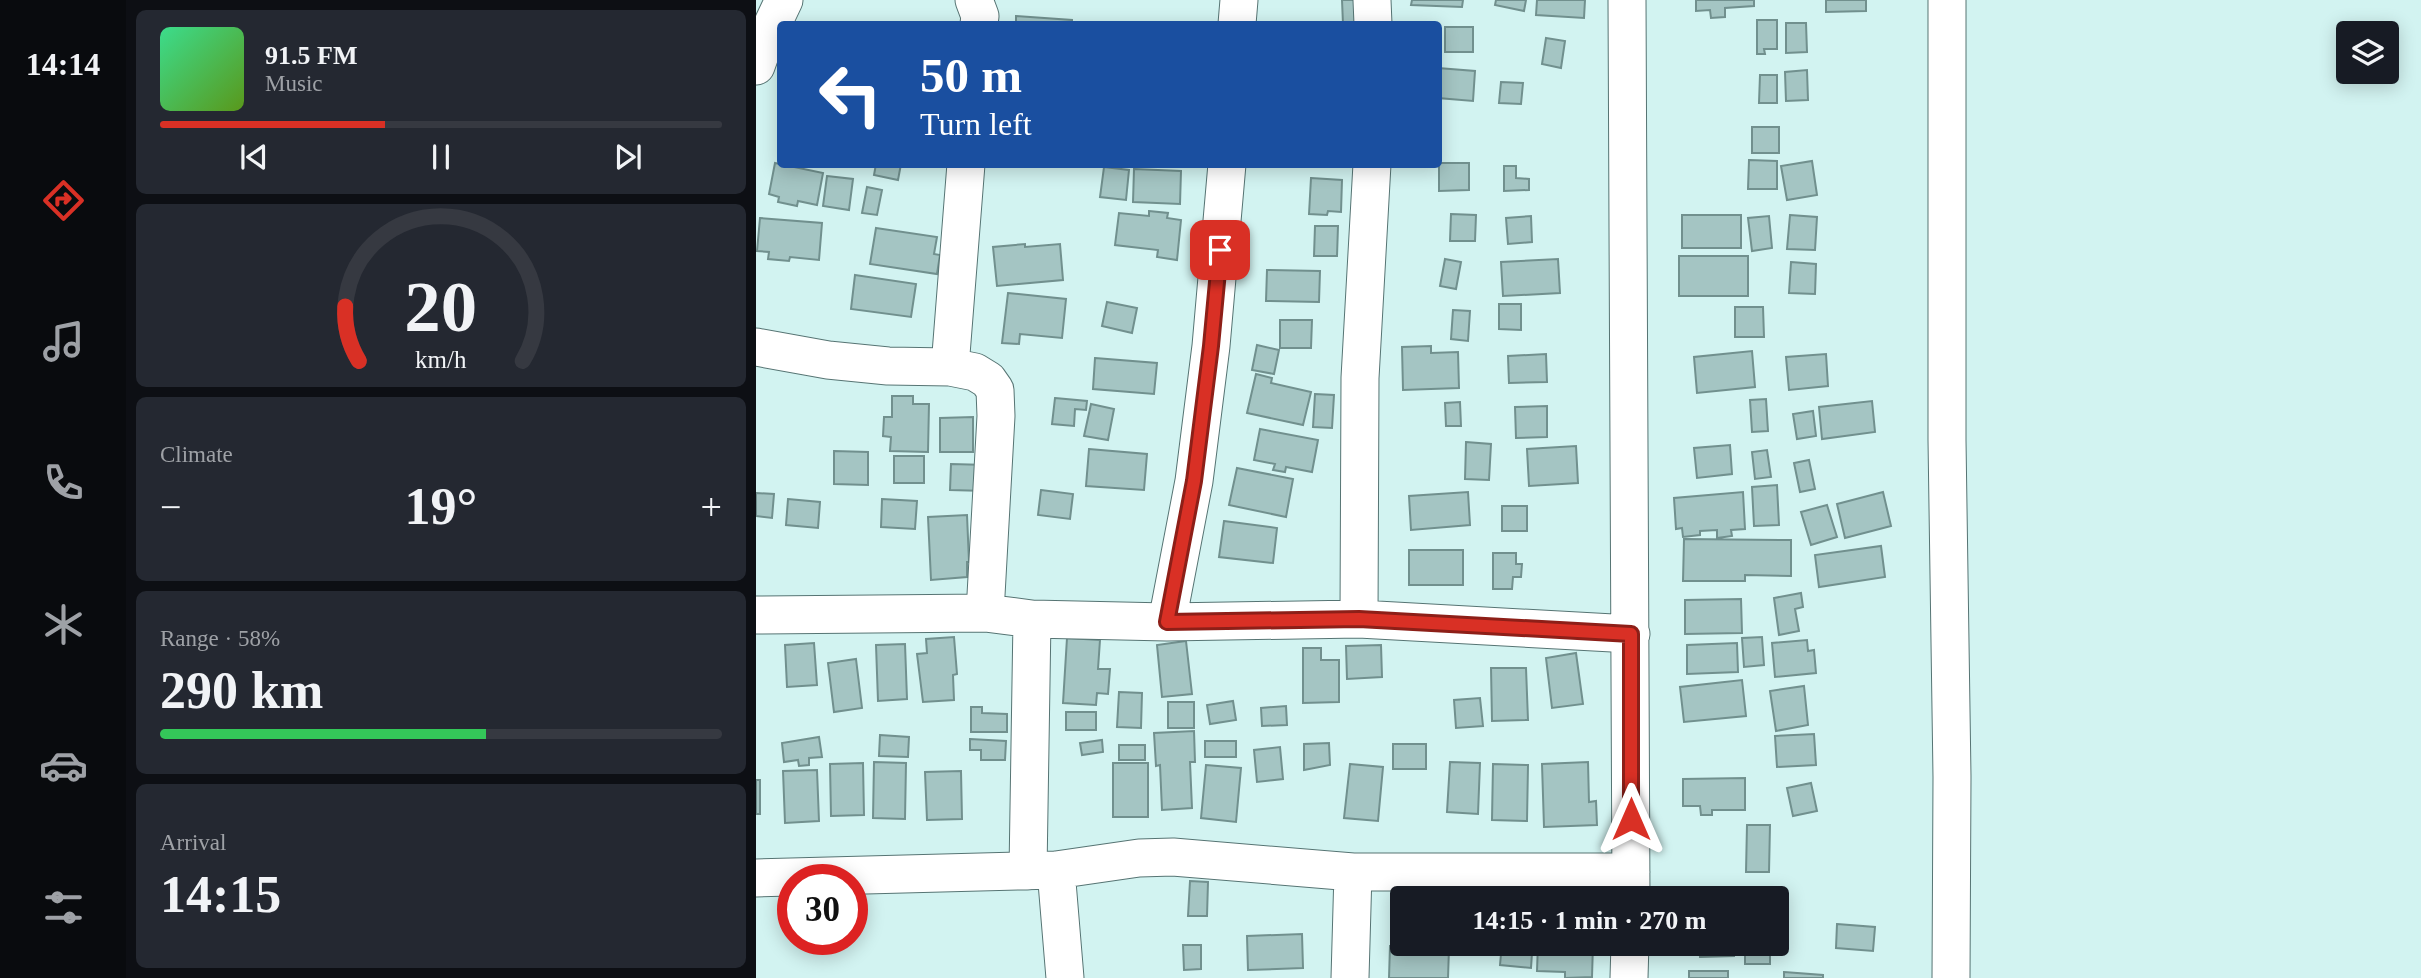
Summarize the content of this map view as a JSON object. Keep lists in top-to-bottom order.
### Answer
{
  "page": {
    "tabs": "14:14",
    "turn": ["50 m", "Turn left"],
    "song": ["91.5 FM", "Music"],
    "tile": [
      "Climate",
      ["Range · 58%", "290 km"],
      ["Arrival", "14:15"]
    ],
    "heat": ["−", "19°", "+"],
    "limit": "30",
    "trip": "14:15 · 1 min · 270 m",
    "gauge": ["20", "km/h"]
  }
}
